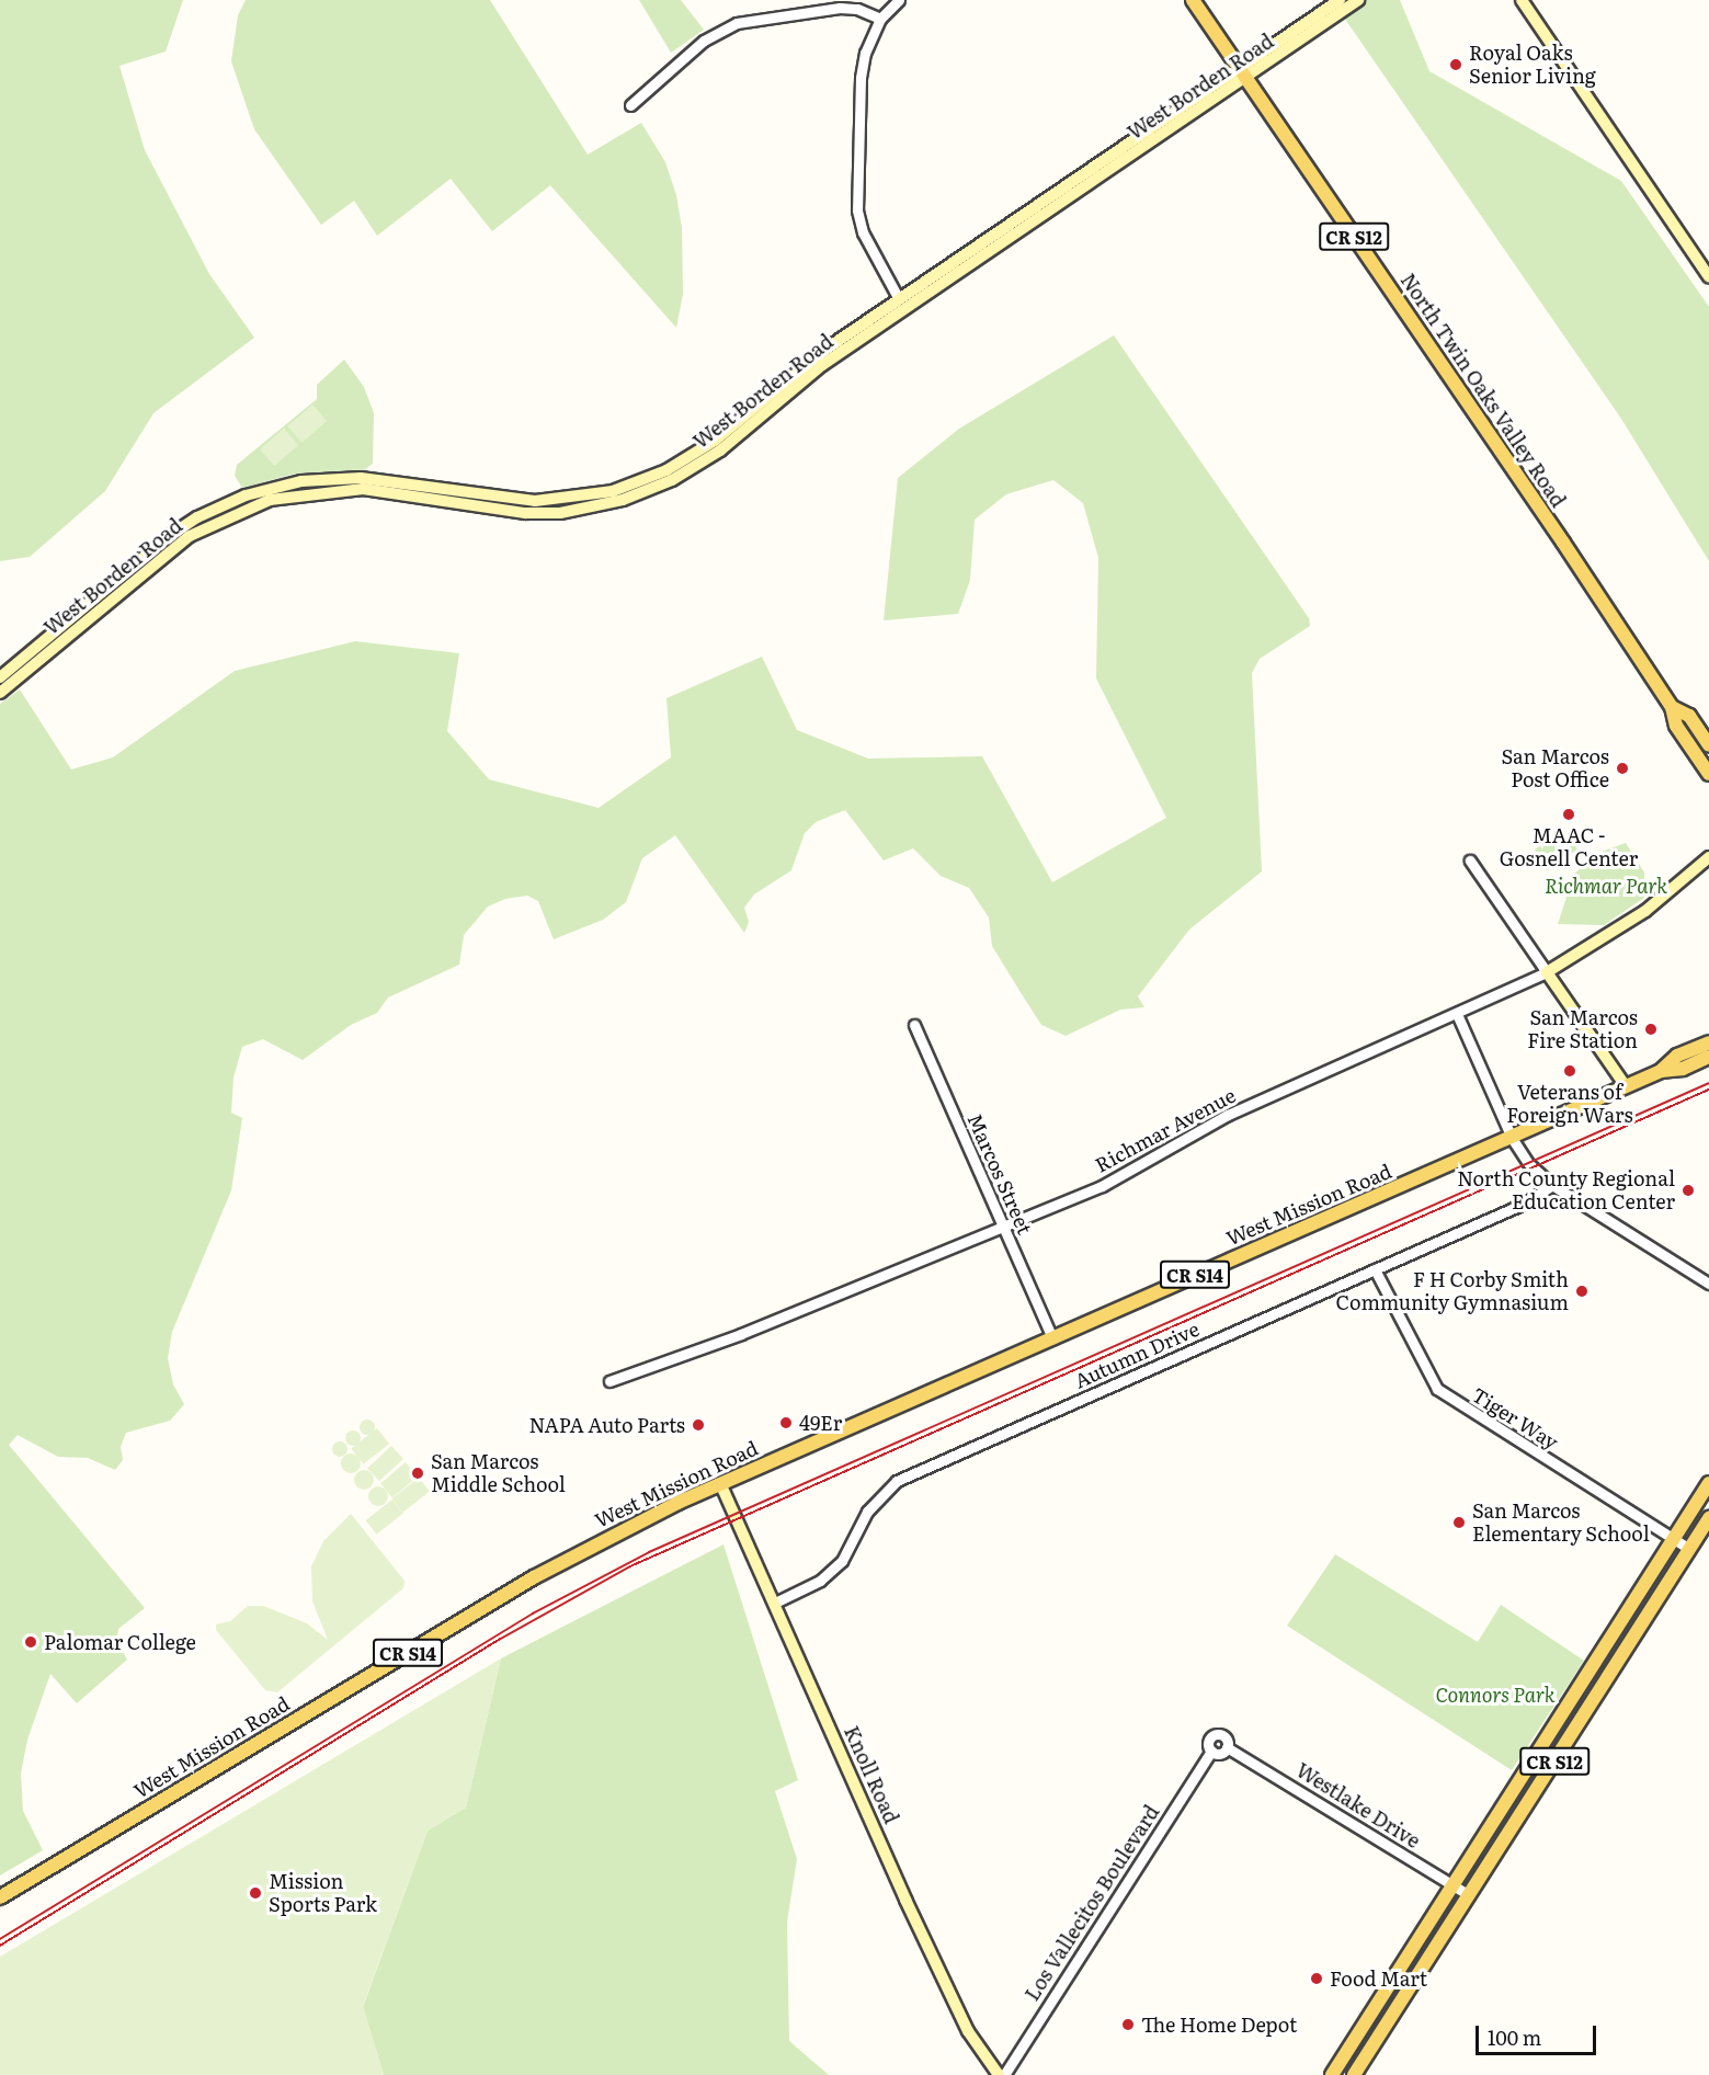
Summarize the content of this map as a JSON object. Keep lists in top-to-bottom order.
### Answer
{
  "streets": {
    "main road": [
      "West Borden Road",
      "CR S12",
      "North Twin Oaks Valley Road",
      "Richmar Avenue",
      "West Mission Road",
      "CR S14",
      "Knoll Road"
    ],
    "street": [
      "Marcos Street",
      "Autumn Drive",
      "Tiger Way",
      "Westlake Drive",
      "Los Vallecitos Boulevard"
    ]
  },
  "crossings": [
    ["West Borden Road", "North Twin Oaks Valley Road"],
    ["CR S12", "Tiger Way"],
    ["CR S12", "Westlake Drive"],
    ["Richmar Avenue", "Marcos Street"],
    ["Marcos Street", "West Mission Road"],
    ["West Mission Road", "Knoll Road"],
    ["Autumn Drive", "Tiger Way"],
    ["Autumn Drive", "Knoll Road"],
    ["Knoll Road", "Los Vallecitos Boulevard"],
    ["Westlake Drive", "Los Vallecitos Boulevard"]
  ],
  "parks": ["Richmar Park", "Connors Park"],
  "places": [
    "Royal Oaks Senior Living",
    "San Marcos Post Office",
    "MAAC - Gosnell Center",
    "San Marcos Fire Station",
    "Veterans of Foreign Wars",
    "North County Regional Education Center",
    "F H Corby Smith Community Gymnasium",
    "49Er",
    "NAPA Auto Parts",
    "San Marcos Middle School",
    "San Marcos Elementary School",
    "Palomar College",
    "Mission Sports Park",
    "Food Mart",
    "The Home Depot"
  ],
  "scale_bar": "100 m"
}
